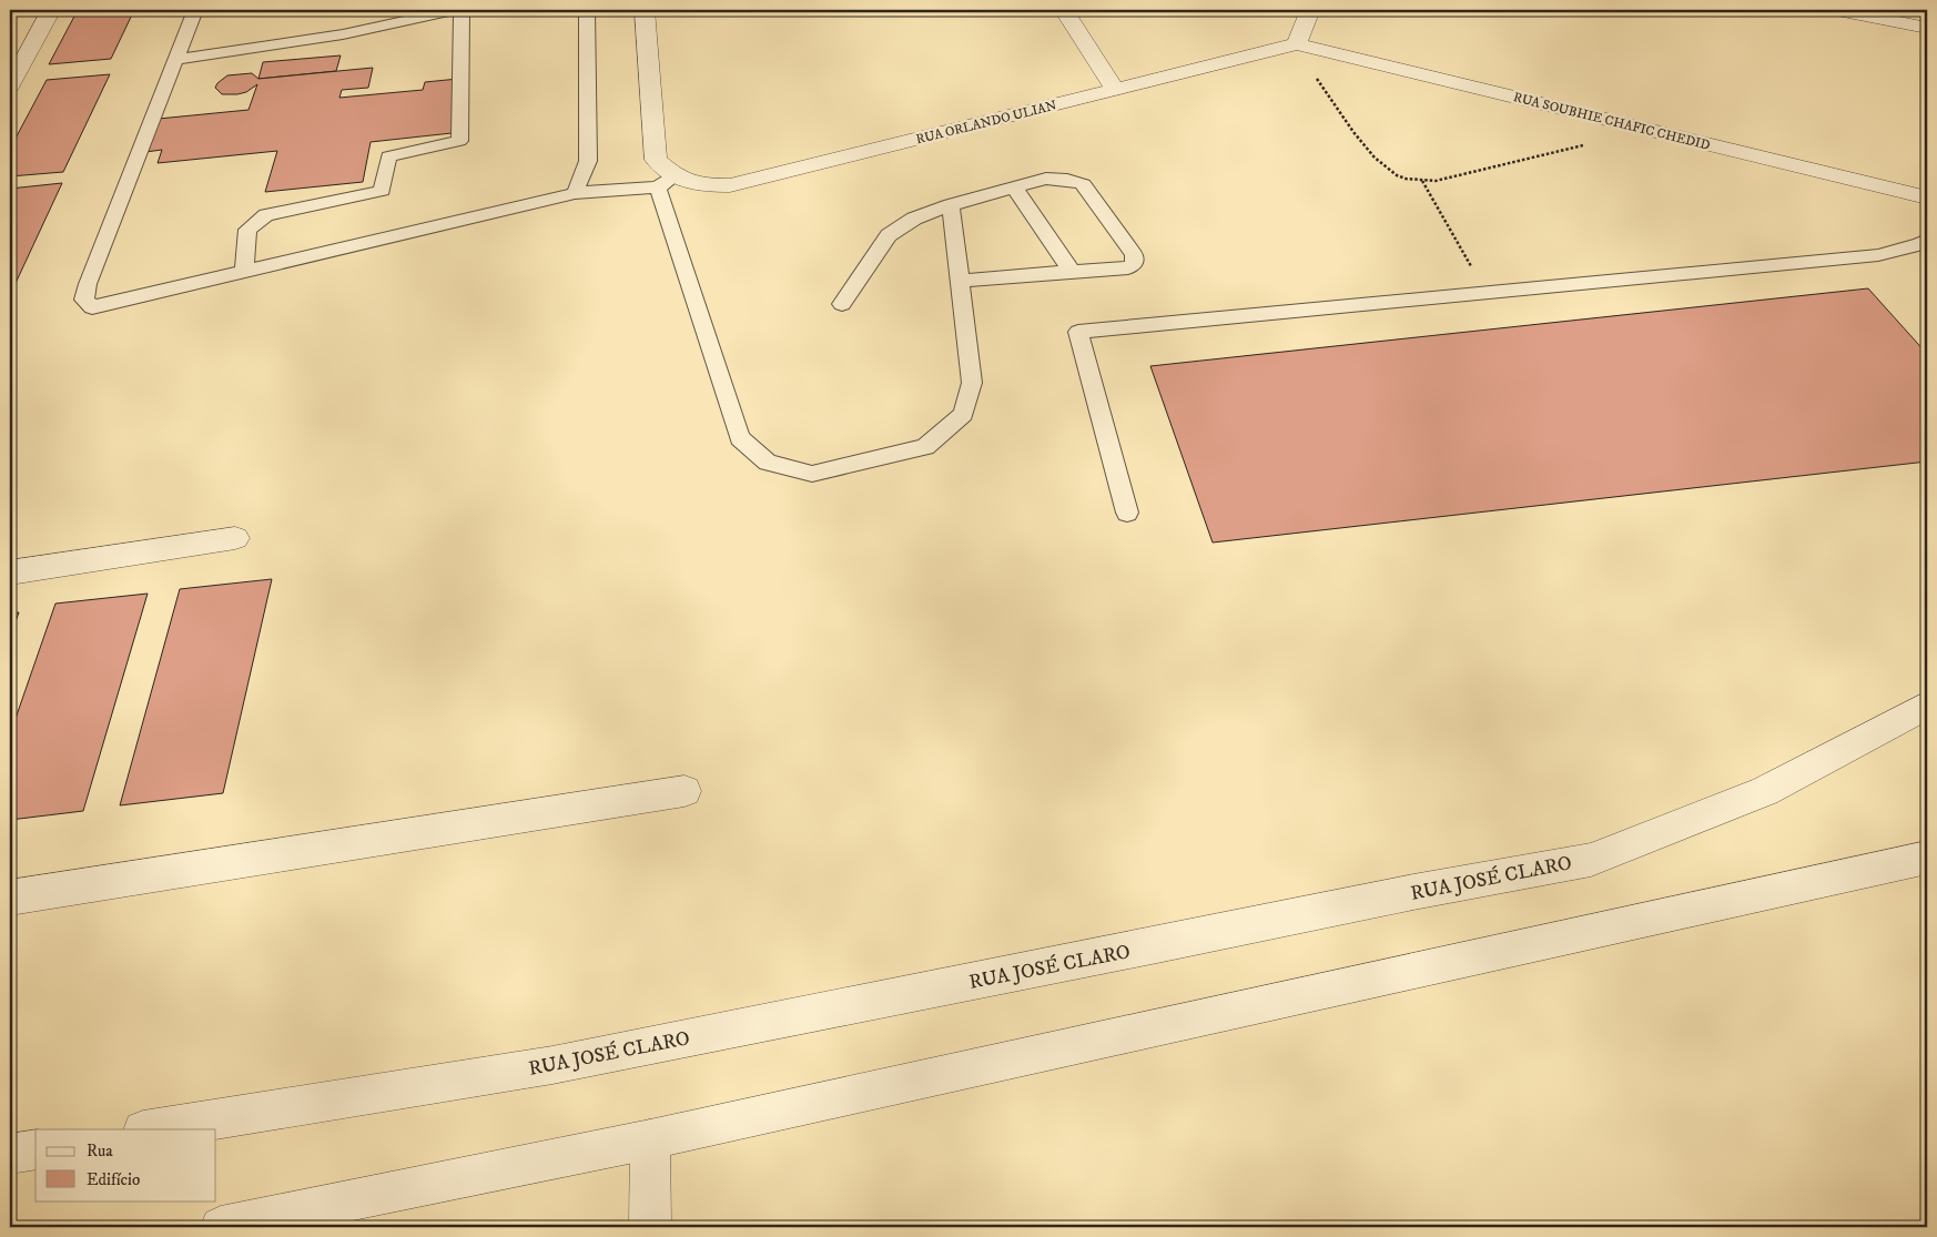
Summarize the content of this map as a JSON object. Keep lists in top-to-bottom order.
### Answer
{
  "streets": {
    "street": ["RUA SOUBHIE CHAFIC CHEDID", "RUA ORLANDO ULIAN", "RUA JOSÉ CLARO"]
  },
  "crossings": [
    ["RUA SOUBHIE CHAFIC CHEDID", "RUA ORLANDO ULIAN"]
  ],
  "legend": ["Rua", "Edifício"]
}
